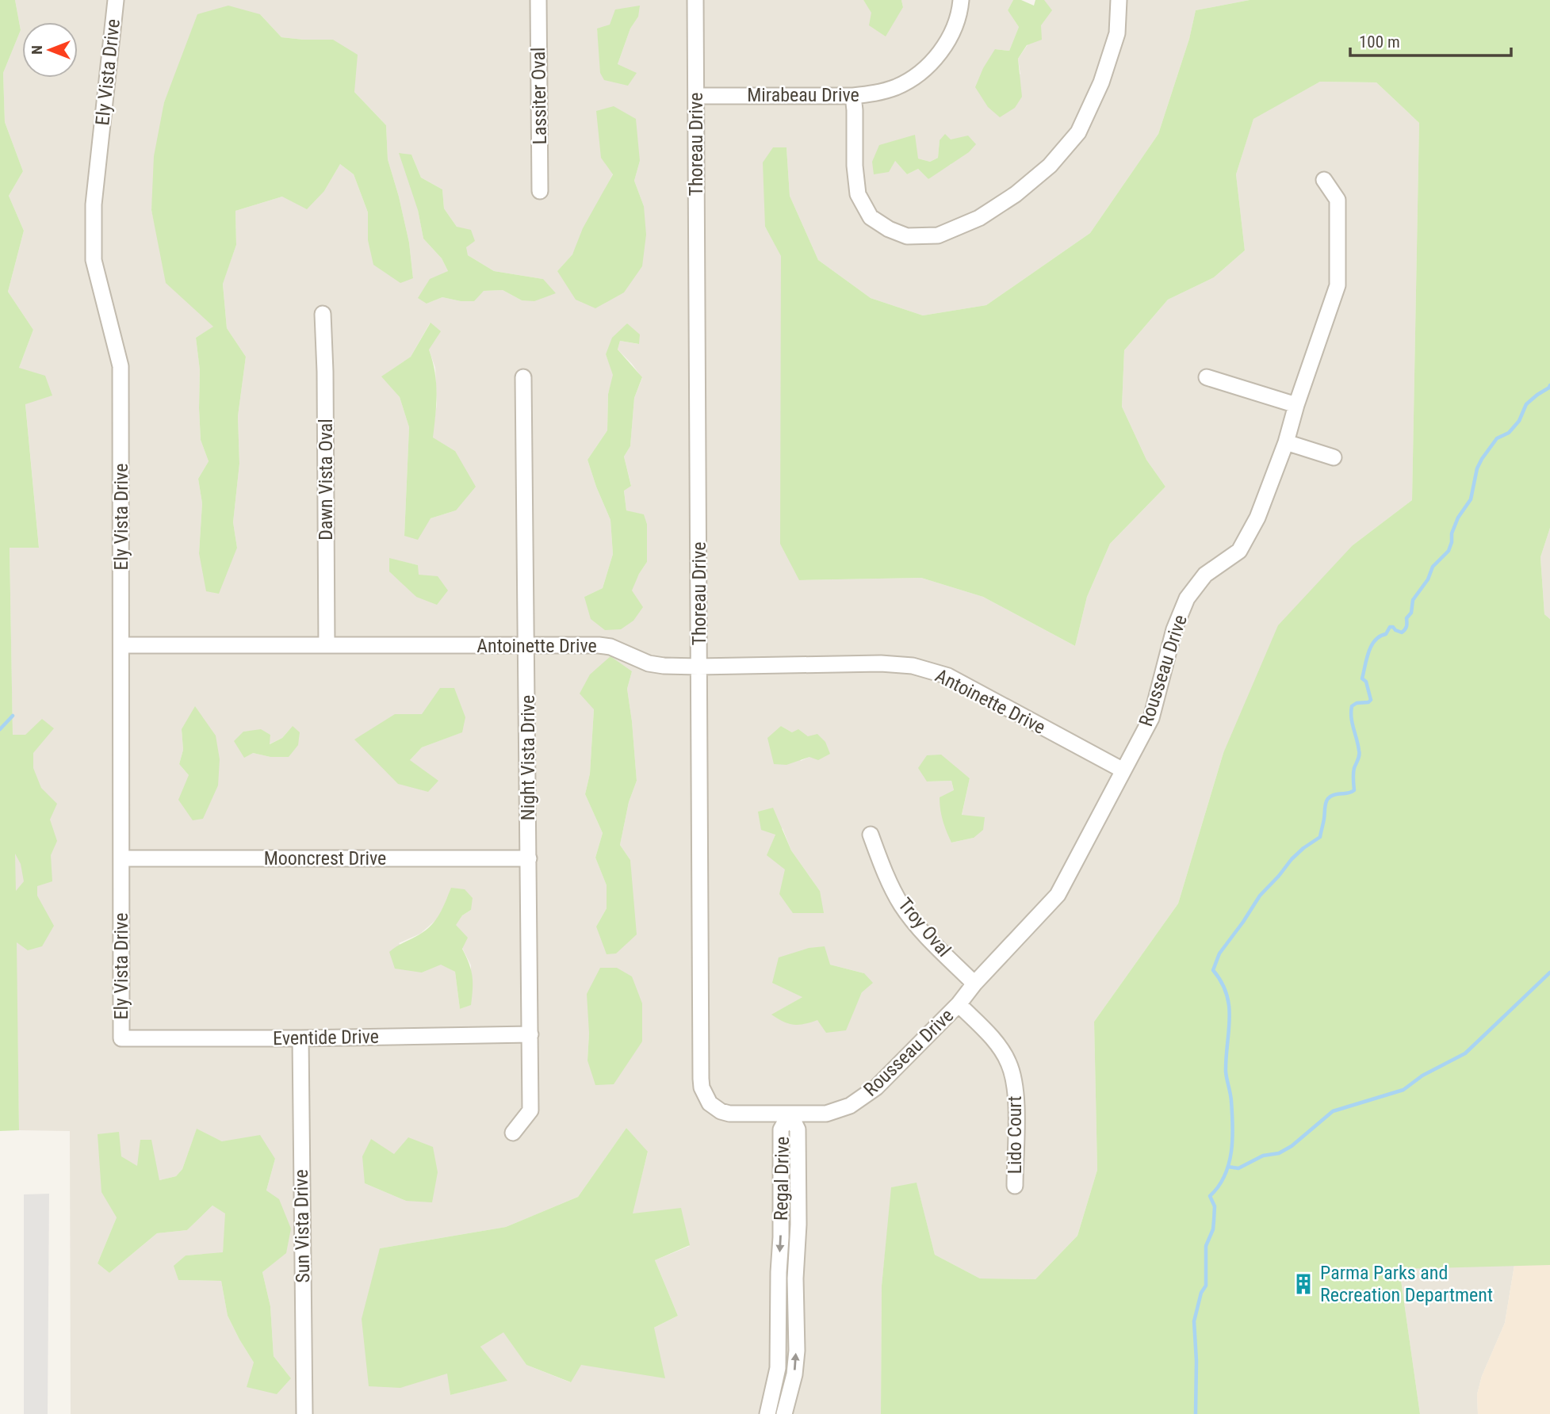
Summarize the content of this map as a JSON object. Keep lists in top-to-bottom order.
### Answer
{
  "streets": {
    "street": [
      "Ely Vista Drive",
      "Mirabeau Drive",
      "Lassiter Oval",
      "Thoreau Drive",
      "Dawn Vista Oval",
      "Antoinette Drive",
      "Rousseau Drive",
      "Night Vista Drive",
      "Mooncrest Drive",
      "Troy Oval",
      "Eventide Drive",
      "Lido Court",
      "Regal Drive",
      "Sun Vista Drive"
    ]
  },
  "crossings": [
    ["Ely Vista Drive", "Antoinette Drive"],
    ["Ely Vista Drive", "Mooncrest Drive"],
    ["Ely Vista Drive", "Eventide Drive"],
    ["Mirabeau Drive", "Thoreau Drive"],
    ["Thoreau Drive", "Antoinette Drive"],
    ["Thoreau Drive", "Rousseau Drive"],
    ["Thoreau Drive", "Regal Drive"],
    ["Dawn Vista Oval", "Antoinette Drive"],
    ["Antoinette Drive", "Rousseau Drive"],
    ["Antoinette Drive", "Night Vista Drive"],
    ["Rousseau Drive", "Troy Oval"],
    ["Rousseau Drive", "Lido Court"],
    ["Rousseau Drive", "Regal Drive"],
    ["Night Vista Drive", "Mooncrest Drive"],
    ["Night Vista Drive", "Eventide Drive"],
    ["Eventide Drive", "Sun Vista Drive"]
  ],
  "places": {
    "building": ["Parma Parks and Recreation Department"]
  },
  "scale_bar": "100 m",
  "north": "left"
}
